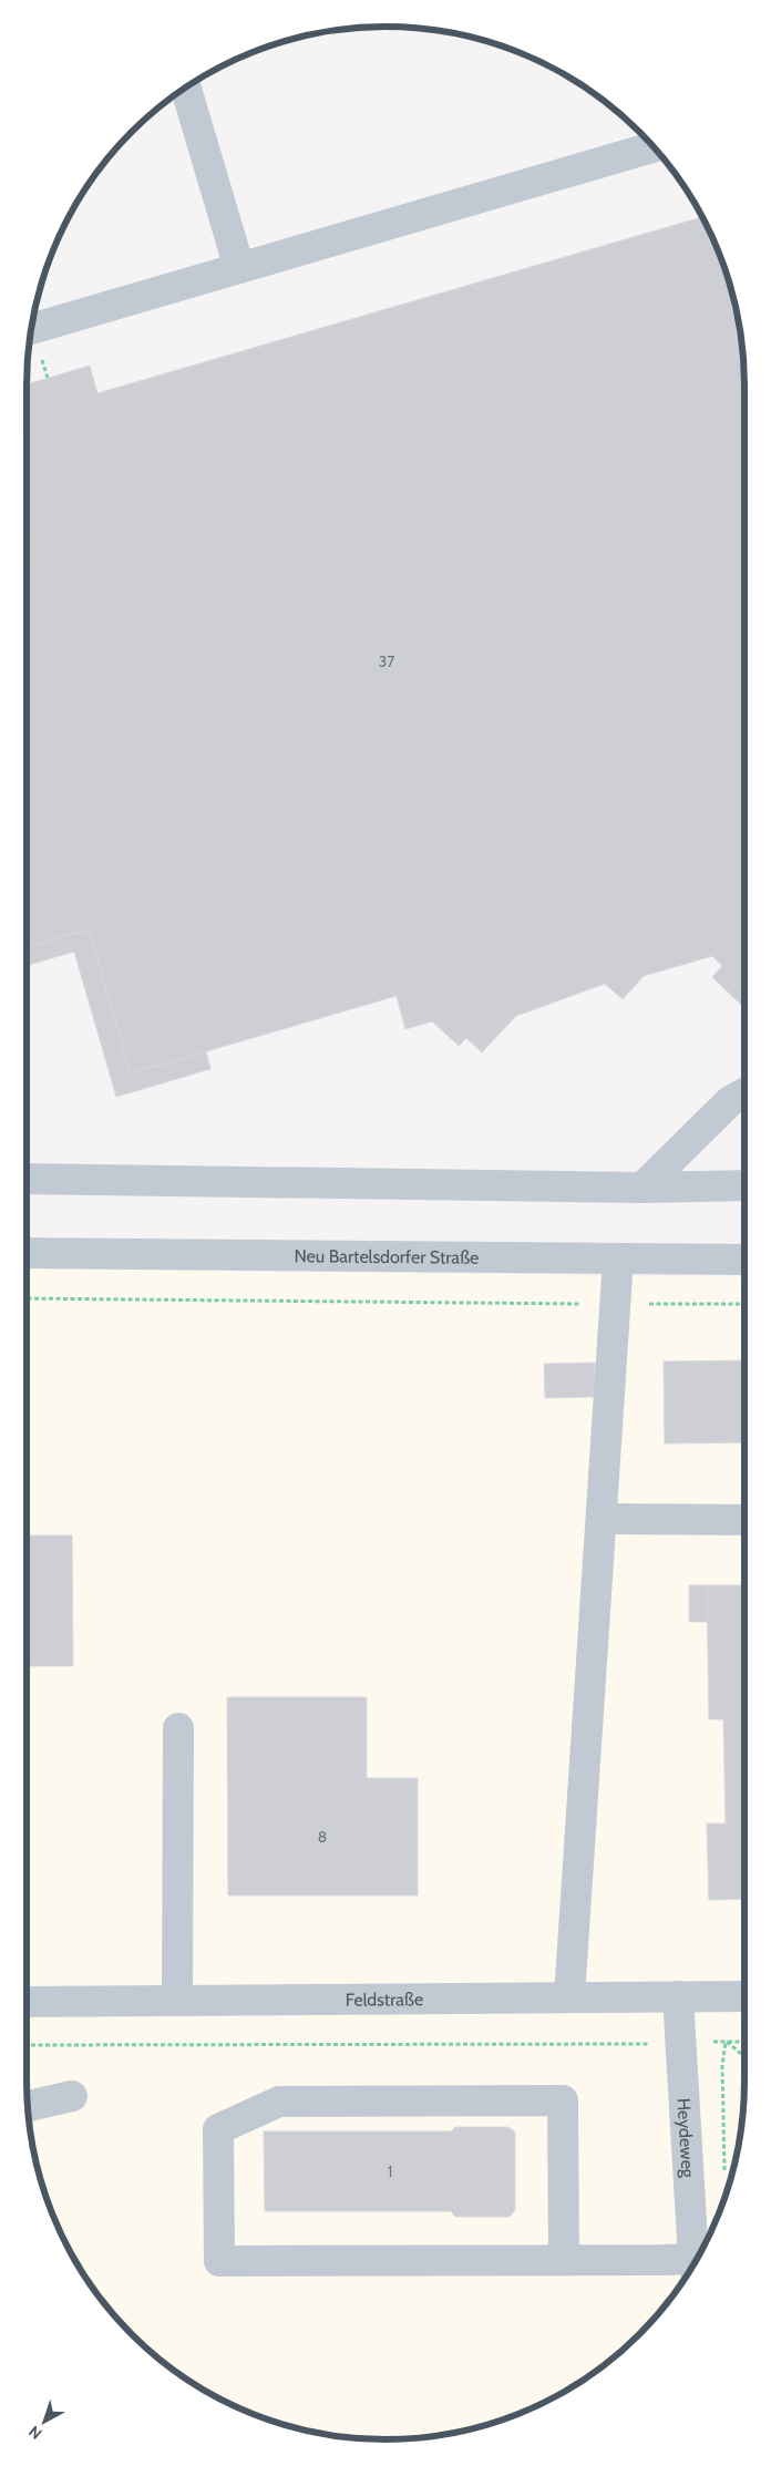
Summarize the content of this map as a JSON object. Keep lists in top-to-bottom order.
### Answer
{
  "streets": {
    "street": ["Neu Bartelsdorfer Straße", "Feldstraße", "Heydeweg"]
  },
  "crossings": [
    ["Feldstraße", "Heydeweg"]
  ],
  "house_numbers": ["37", "8", "1"],
  "north": "bottom left"
}
